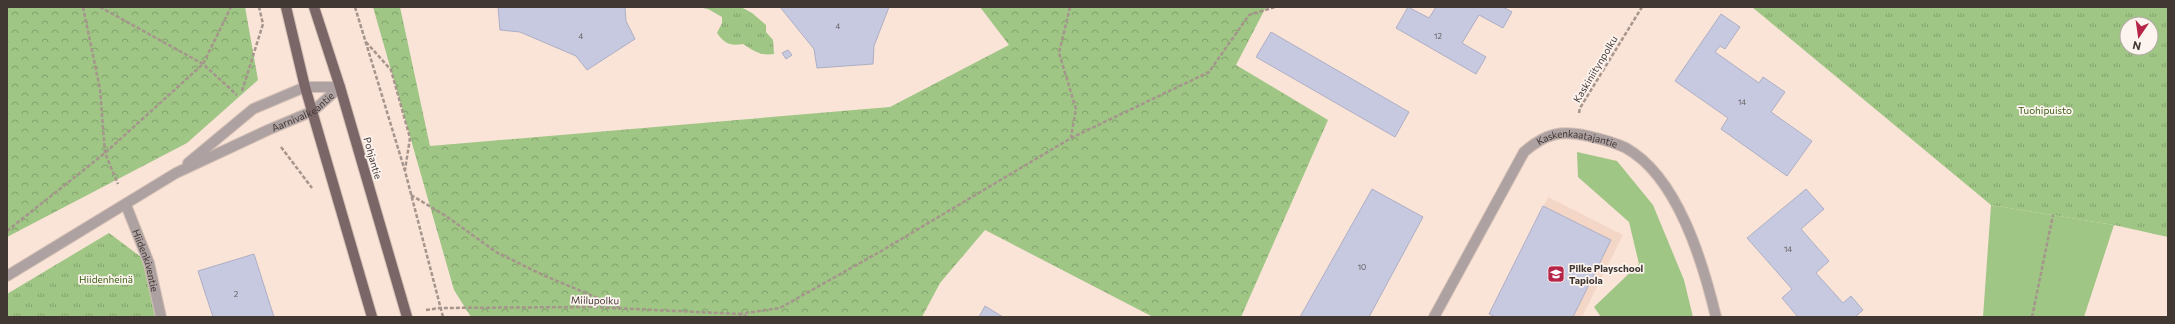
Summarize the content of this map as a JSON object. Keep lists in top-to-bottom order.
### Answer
{
  "streets": {
    "main road": ["Pohjantie"],
    "street": ["Aarnivalkeantie", "Kaskenkaatajantie", "Hiidenkiventie"],
    "path": ["Kaskiniitynpolku", "Miilupolku"]
  },
  "crossings": [
    ["Kaskiniitynpolku", "Kaskenkaatajantie"],
    ["Aarnivalkeantie", "Pohjantie"],
    ["Aarnivalkeantie", "Hiidenkiventie"]
  ],
  "parks": ["Tuohipuisto", "Hiidenheinä"],
  "places": {
    "school or university": ["Pilke Playschool Tapiola"]
  },
  "house_numbers": [
    "4",
    "4",
    "12",
    "14",
    "14",
    "10",
    "2"
  ],
  "north": "bottom"
}
